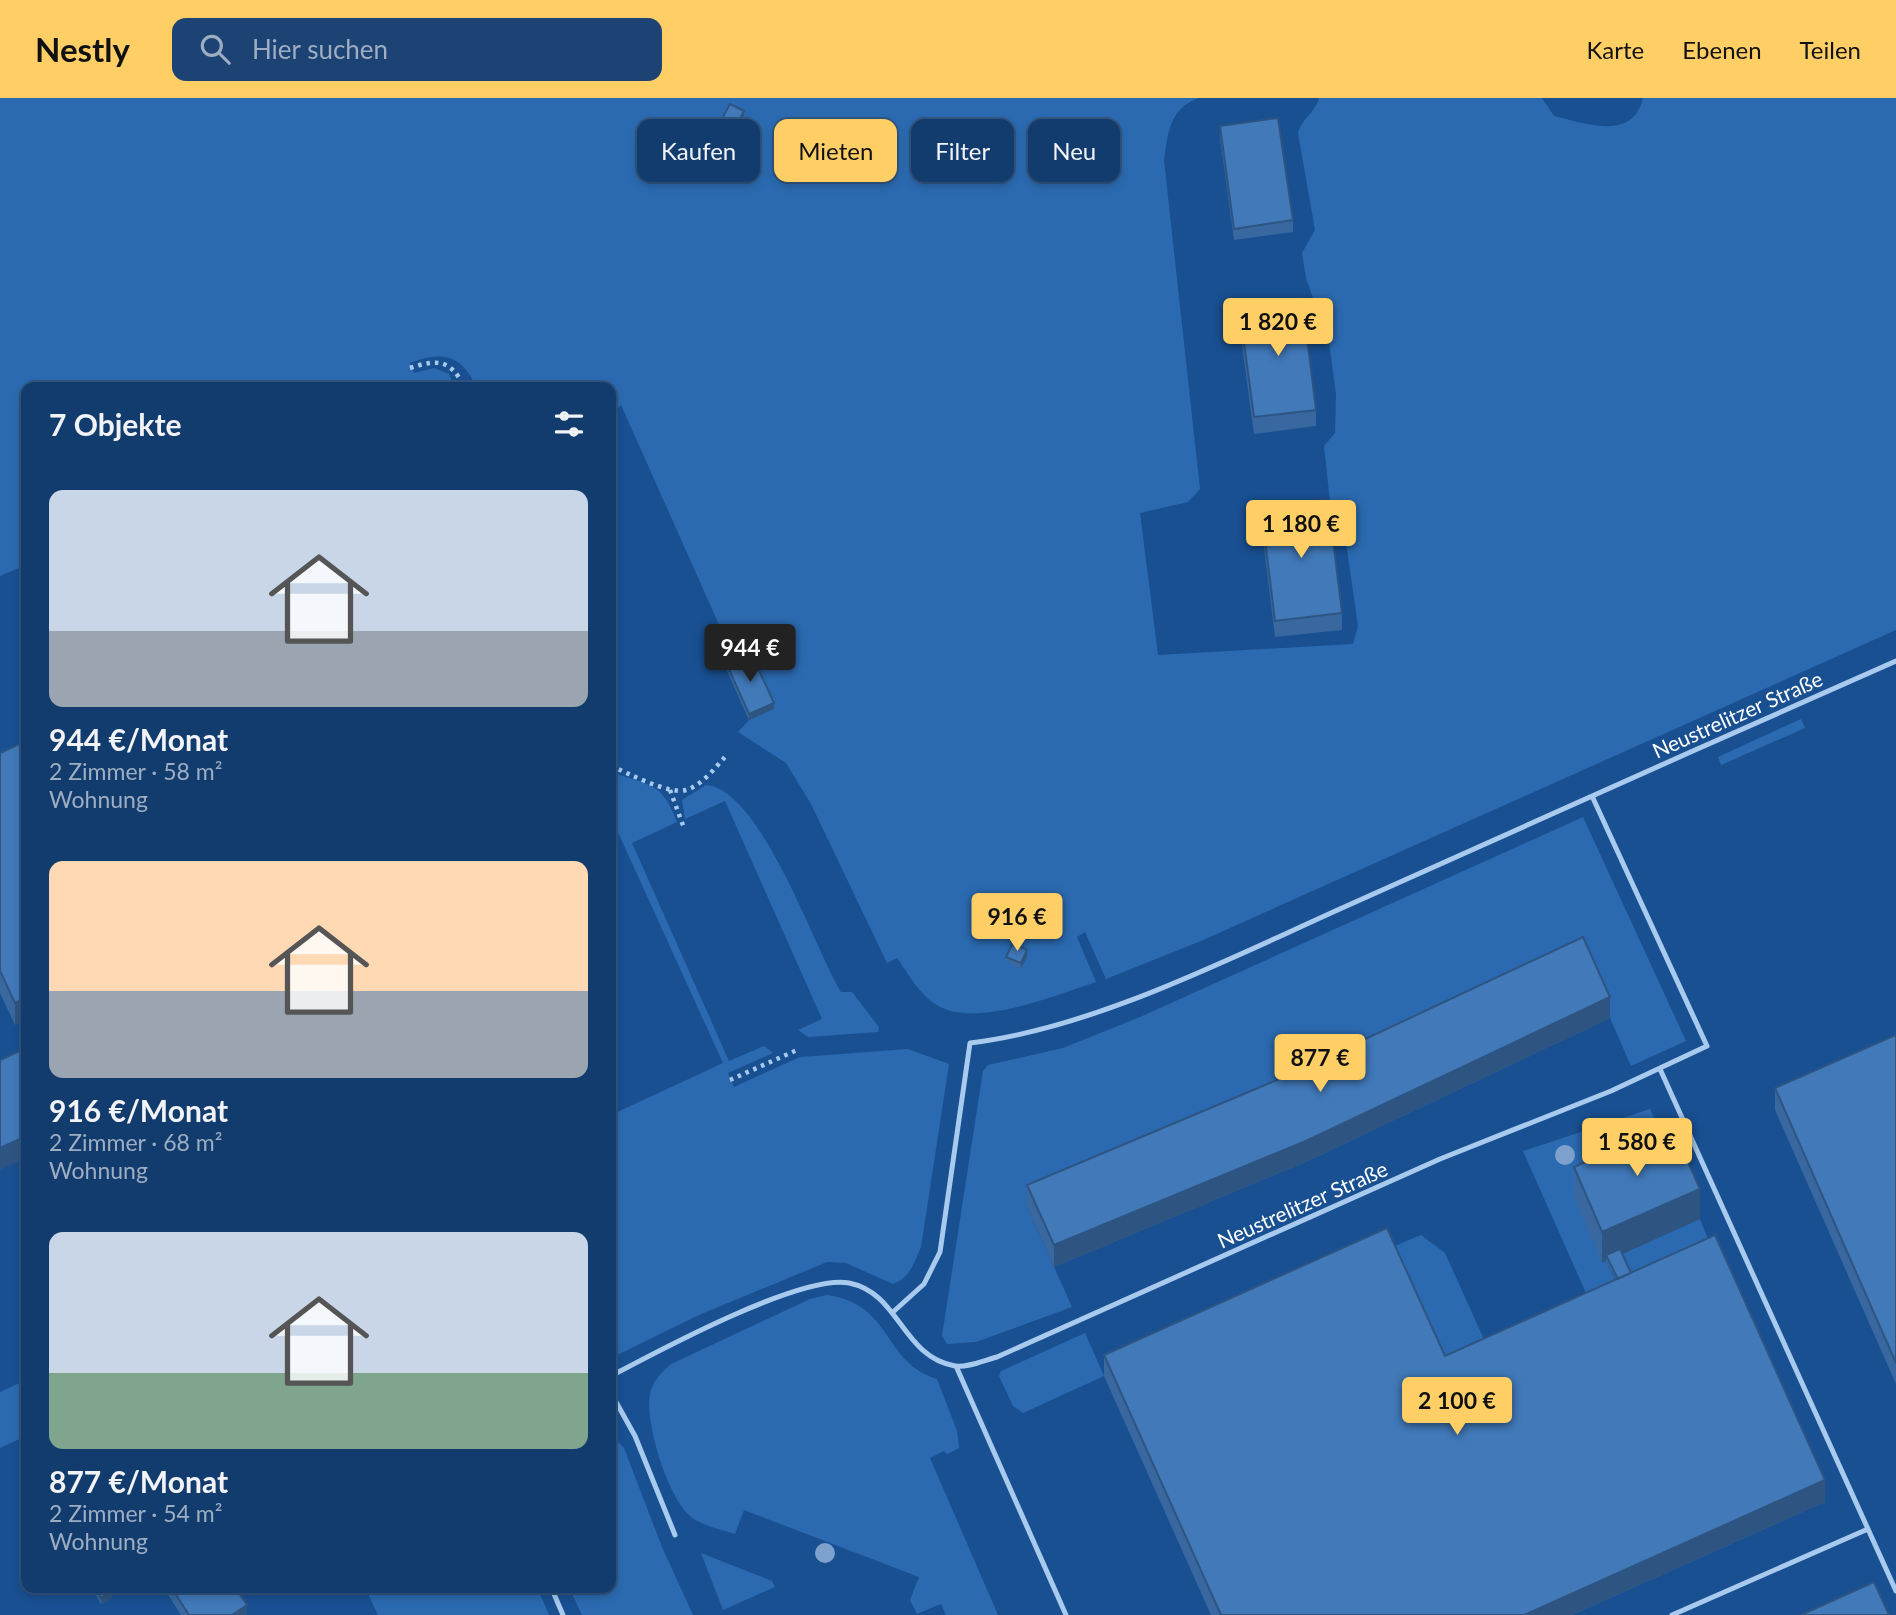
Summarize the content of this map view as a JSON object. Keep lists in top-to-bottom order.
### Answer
{
  "streets": {
    "lane": ["Neustrelitzer Straße"]
  },
  "page": {
    "header": "Nestly",
    "search": "Hier suchen",
    "nav": ["Karte", "Ebenen", "Teilen"],
    "chip": [
      "Kaufen",
      "Mieten",
      "Filter",
      "Neu"
    ],
    "price": [
      "1 820 €",
      "1 180 €",
      "944 €",
      "916 €",
      "877 €",
      "1 580 €",
      "2 100 €"
    ],
    "heading": "7 Objekte",
    "list": [
      {
        "name": "944 €/Monat",
        "note": "2 Zimmer · 58 m² · Wohnung"
      },
      {
        "name": "916 €/Monat",
        "note": "2 Zimmer · 68 m² · Wohnung"
      },
      {
        "name": "877 €/Monat",
        "note": "2 Zimmer · 54 m² · Wohnung"
      }
    ]
  }
}
